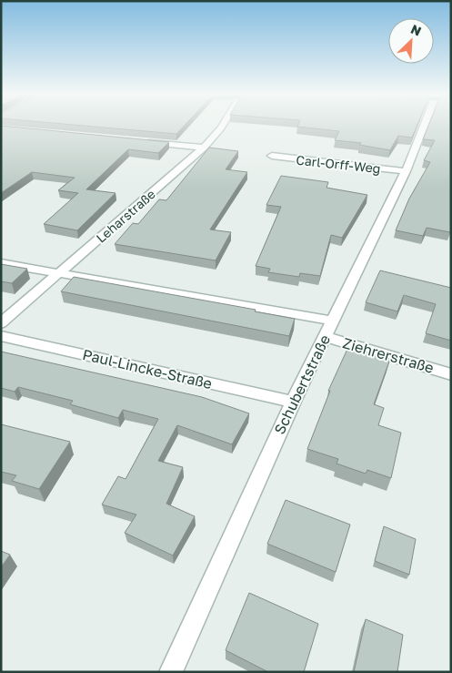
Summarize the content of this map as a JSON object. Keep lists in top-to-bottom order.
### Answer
{
  "streets": {
    "street": [
      "Carl-Orff-Weg",
      "Leharstraße",
      "Ziehrerstraße",
      "Paul-Lincke-Straße",
      "Schubertstraße"
    ]
  },
  "crossings": [
    ["Carl-Orff-Weg", "Schubertstraße"],
    ["Ziehrerstraße", "Schubertstraße"],
    ["Paul-Lincke-Straße", "Schubertstraße"]
  ],
  "north": "top right"
}
